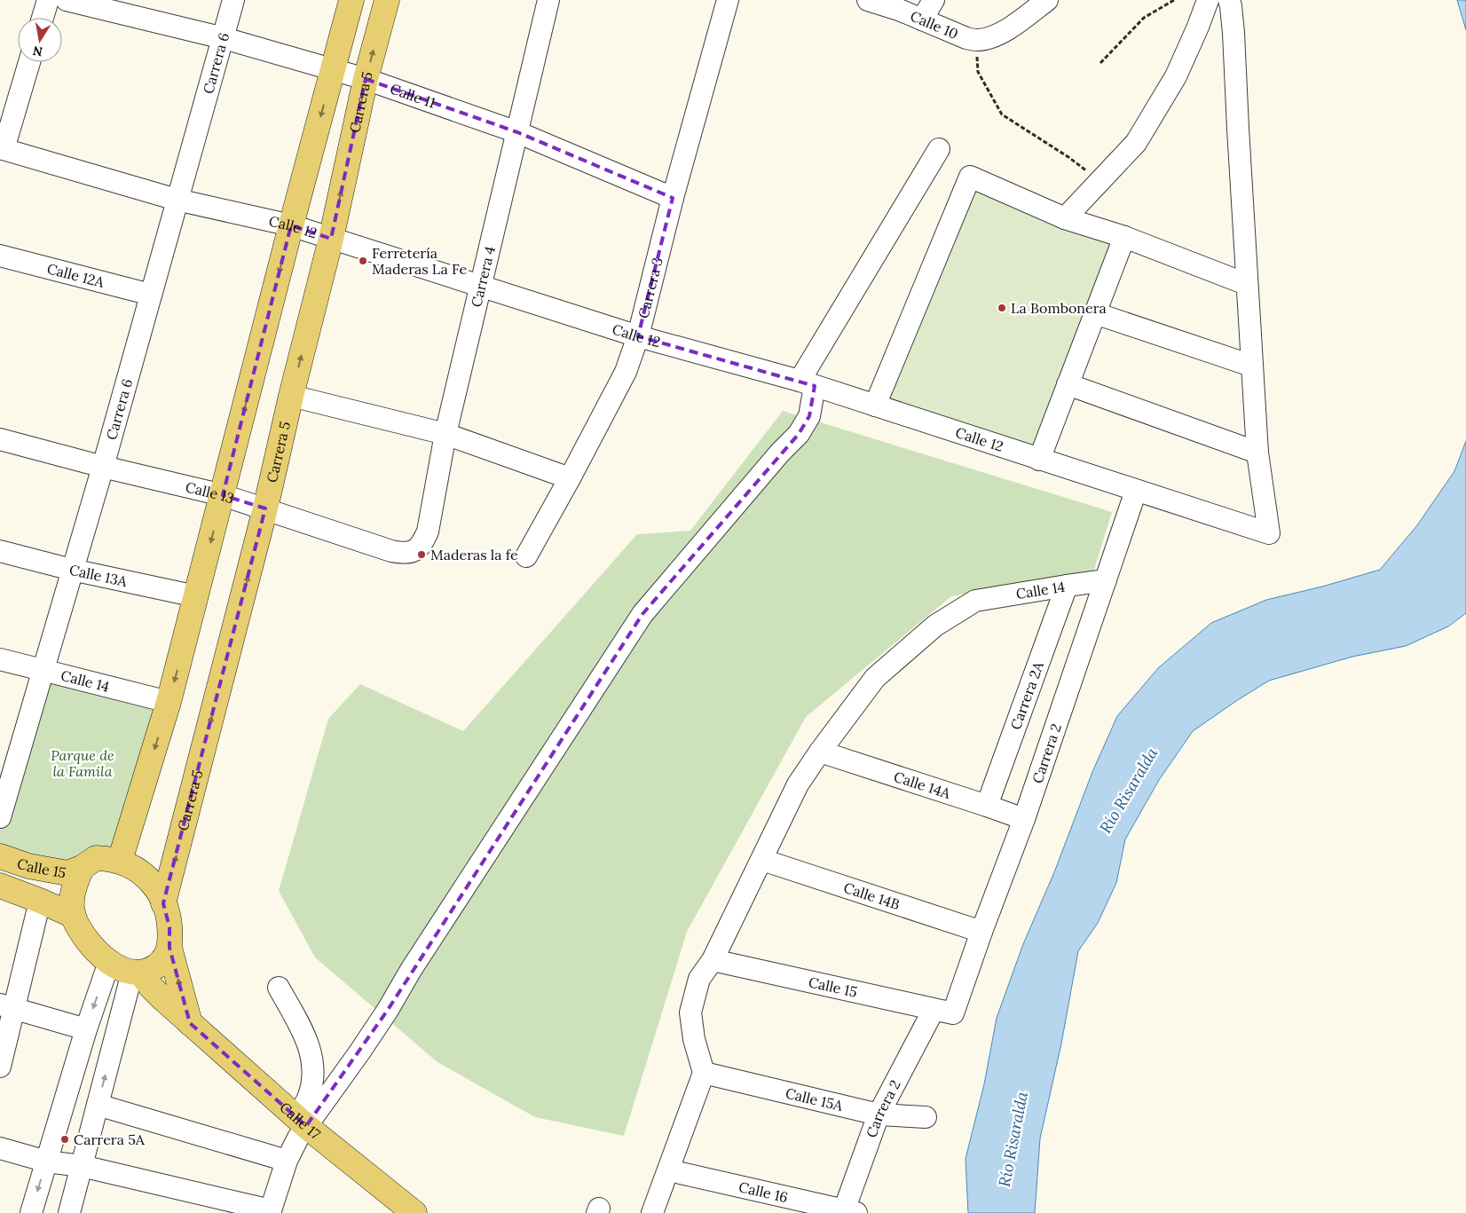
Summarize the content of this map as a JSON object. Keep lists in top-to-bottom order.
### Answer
{
  "streets": {
    "main road": ["Carrera 5", "Calle 15", "Calle 17"],
    "street": [
      "Calle 10",
      "Carrera 6",
      "Calle 11",
      "Calle 12",
      "Calle 12A",
      "Carrera 4",
      "Carrera 3",
      "Calle 13",
      "Calle 13A",
      "Calle 14",
      "Carrera 2A",
      "Carrera 2",
      "Calle 14A",
      "Calle 14B",
      "Calle 15A",
      "Calle 16"
    ]
  },
  "crossings": [
    ["Carrera 6", "Calle 11"],
    ["Carrera 6", "Calle 12"],
    ["Carrera 6", "Calle 12A"],
    ["Carrera 6", "Calle 13"],
    ["Carrera 6", "Calle 13A"],
    ["Carrera 6", "Calle 14"],
    ["Calle 11", "Carrera 5"],
    ["Calle 11", "Carrera 4"],
    ["Calle 11", "Carrera 3"],
    ["Carrera 5", "Calle 12"],
    ["Carrera 5", "Calle 13"],
    ["Carrera 5", "Calle 15"],
    ["Carrera 5", "Calle 17"],
    ["Calle 12", "Carrera 4"],
    ["Calle 12", "Carrera 3"],
    ["Calle 12", "Carrera 2"],
    ["Carrera 4", "Calle 13"],
    ["Calle 14", "Carrera 2A"],
    ["Calle 14", "Carrera 2"],
    ["Calle 14", "Calle 14A"],
    ["Carrera 2A", "Calle 14A"],
    ["Carrera 2", "Calle 14A"],
    ["Carrera 2", "Calle 15"],
    ["Carrera 2", "Calle 14B"],
    ["Carrera 2", "Calle 15A"],
    ["Carrera 2", "Calle 16"],
    ["Calle 15", "Calle 17"]
  ],
  "water": ["Río Risaralda"],
  "parks": ["Parque de la Famila"],
  "places": [
    "Ferretería Maderas La Fe",
    "La Bombonera",
    "Maderas la fe",
    "Carrera 5A"
  ],
  "north": "bottom"
}
